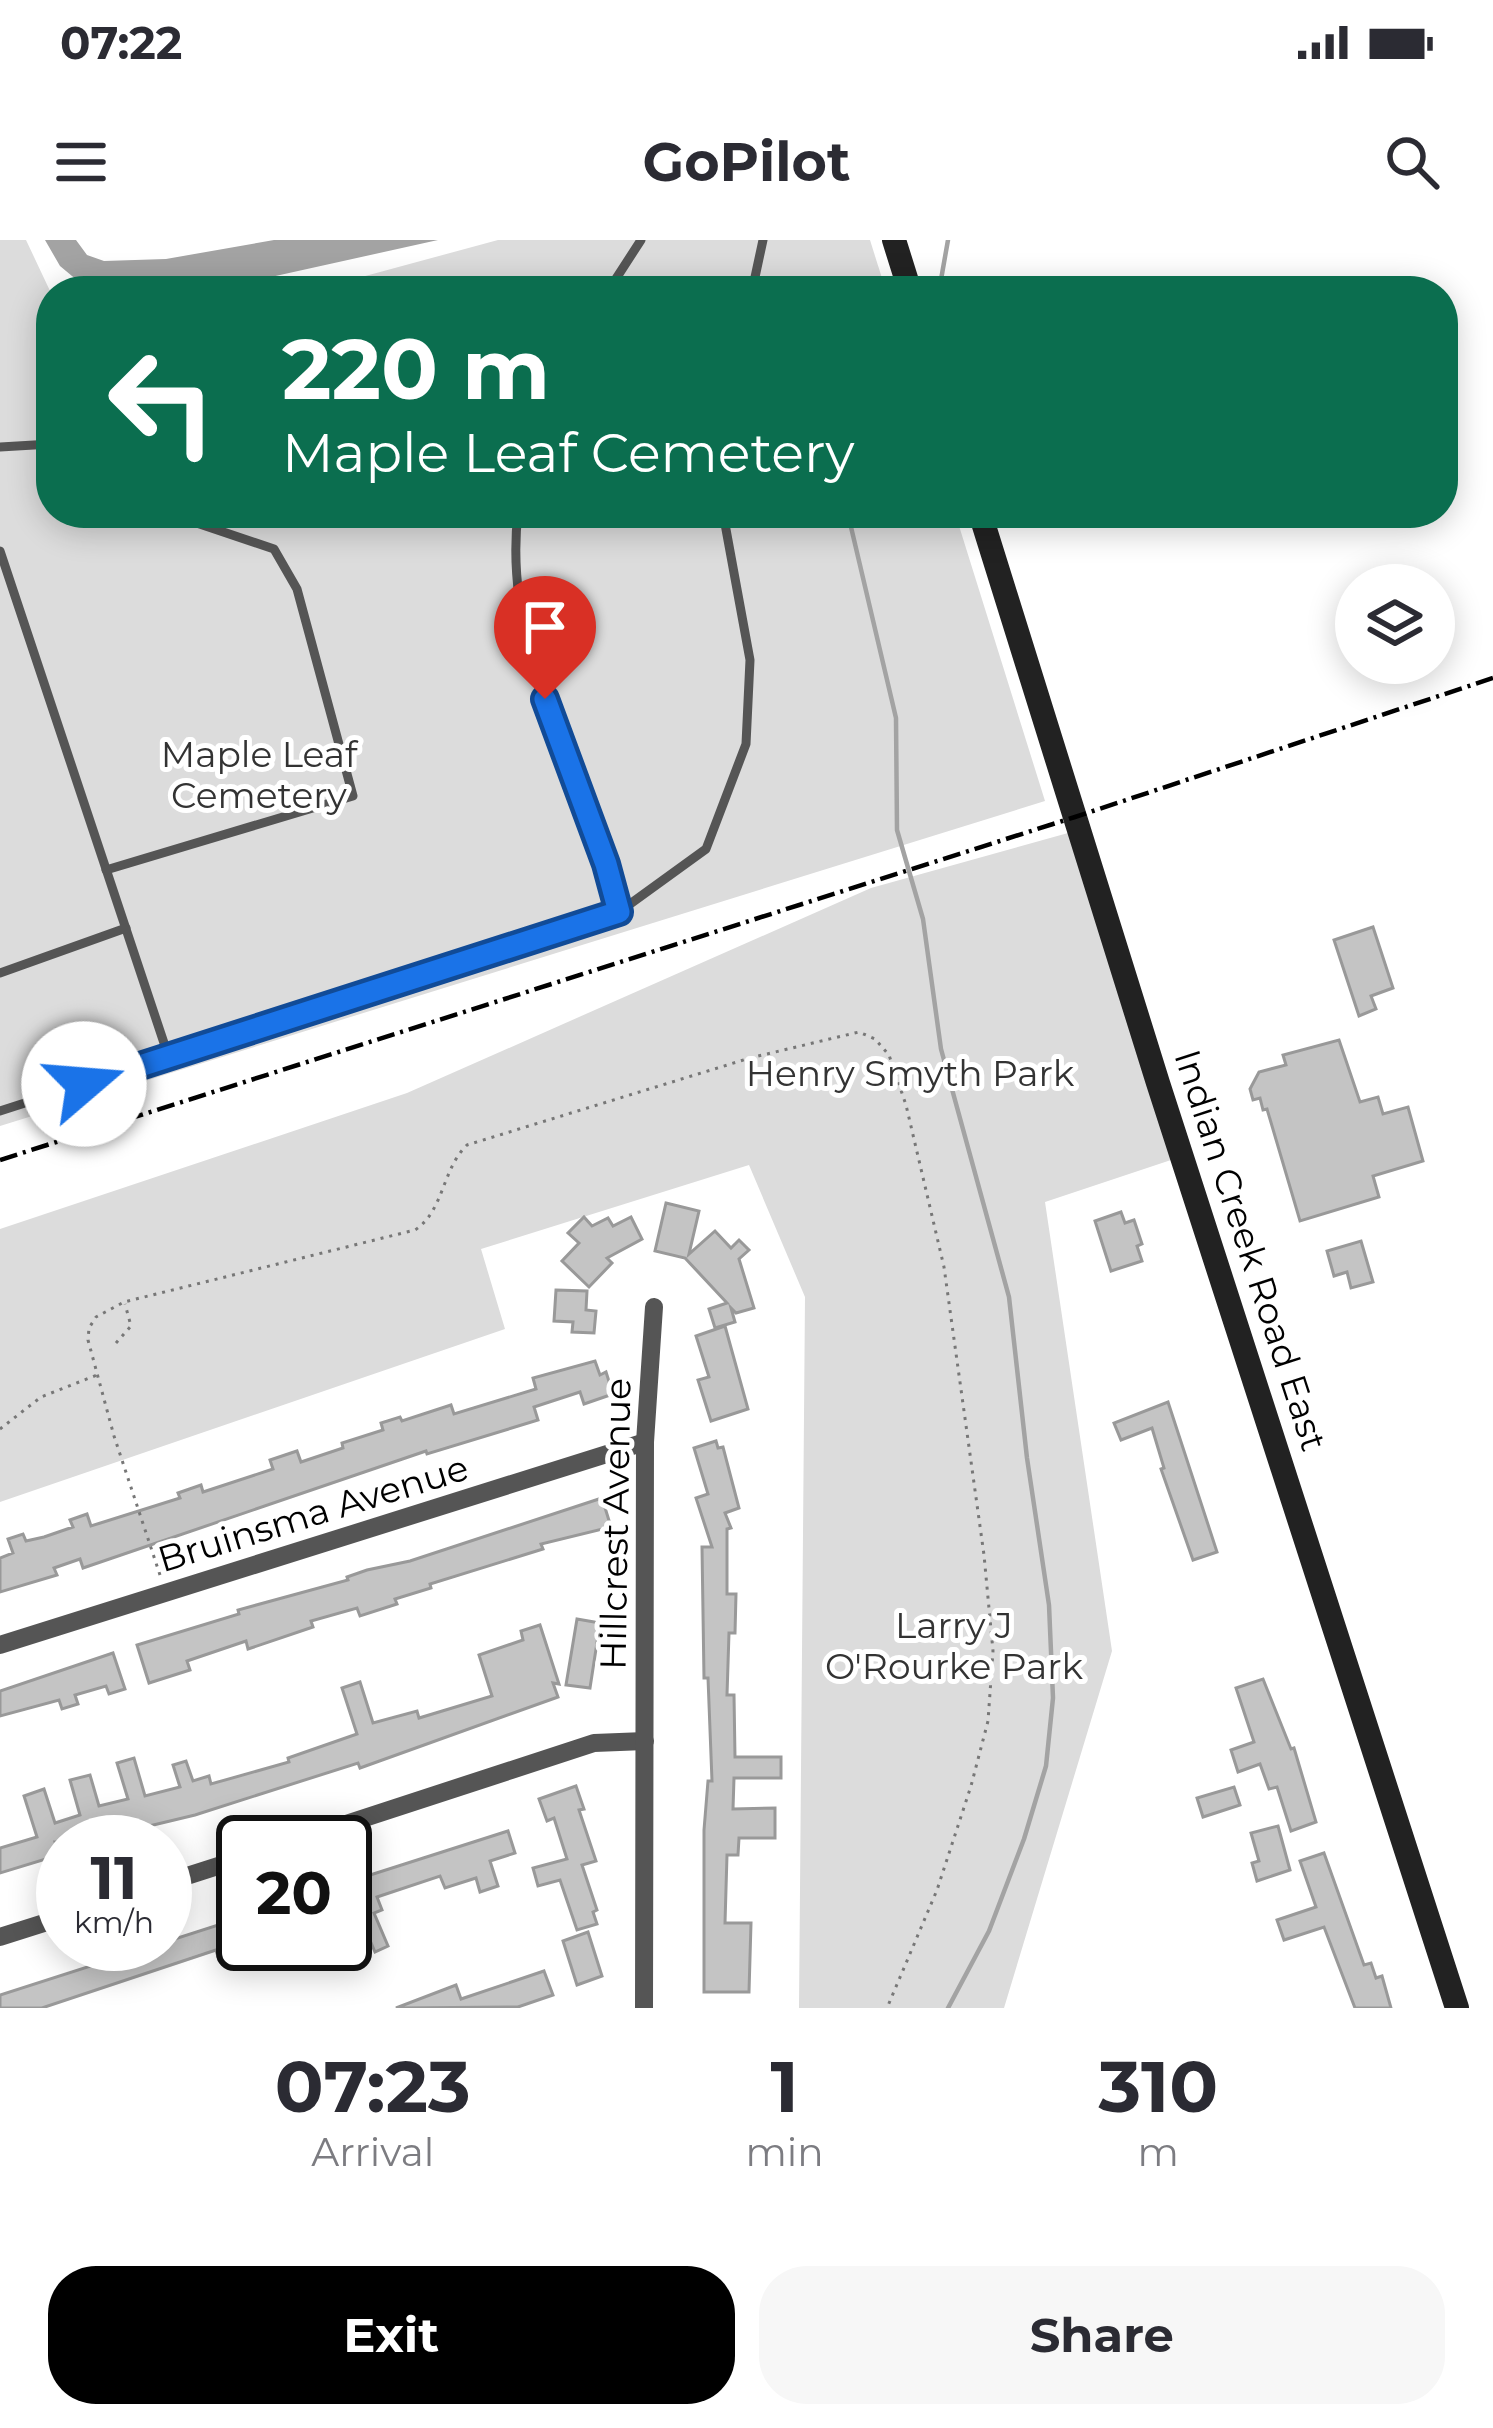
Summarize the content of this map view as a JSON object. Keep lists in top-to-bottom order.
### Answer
{
  "streets": {
    "main road": ["Indian Creek Road East"],
    "street": ["Bruinsma Avenue", "Hillcrest Avenue"]
  },
  "crossings": [
    ["Bruinsma Avenue", "Hillcrest Avenue"]
  ],
  "parks": ["Maple Leaf Cemetery", "Henry Smyth Park", "Larry J O'Rourke Park"],
  "page": {
    "status": "07:22",
    "header": "GoPilot",
    "turn": ["220 m", "Maple Leaf Cemetery"],
    "speed": "11 km/h",
    "limit": "20",
    "eta": [
      "07:23",
      "Arrival",
      "1",
      "min",
      "310",
      "m"
    ],
    "buttons": ["Exit", "Share"]
  }
}
